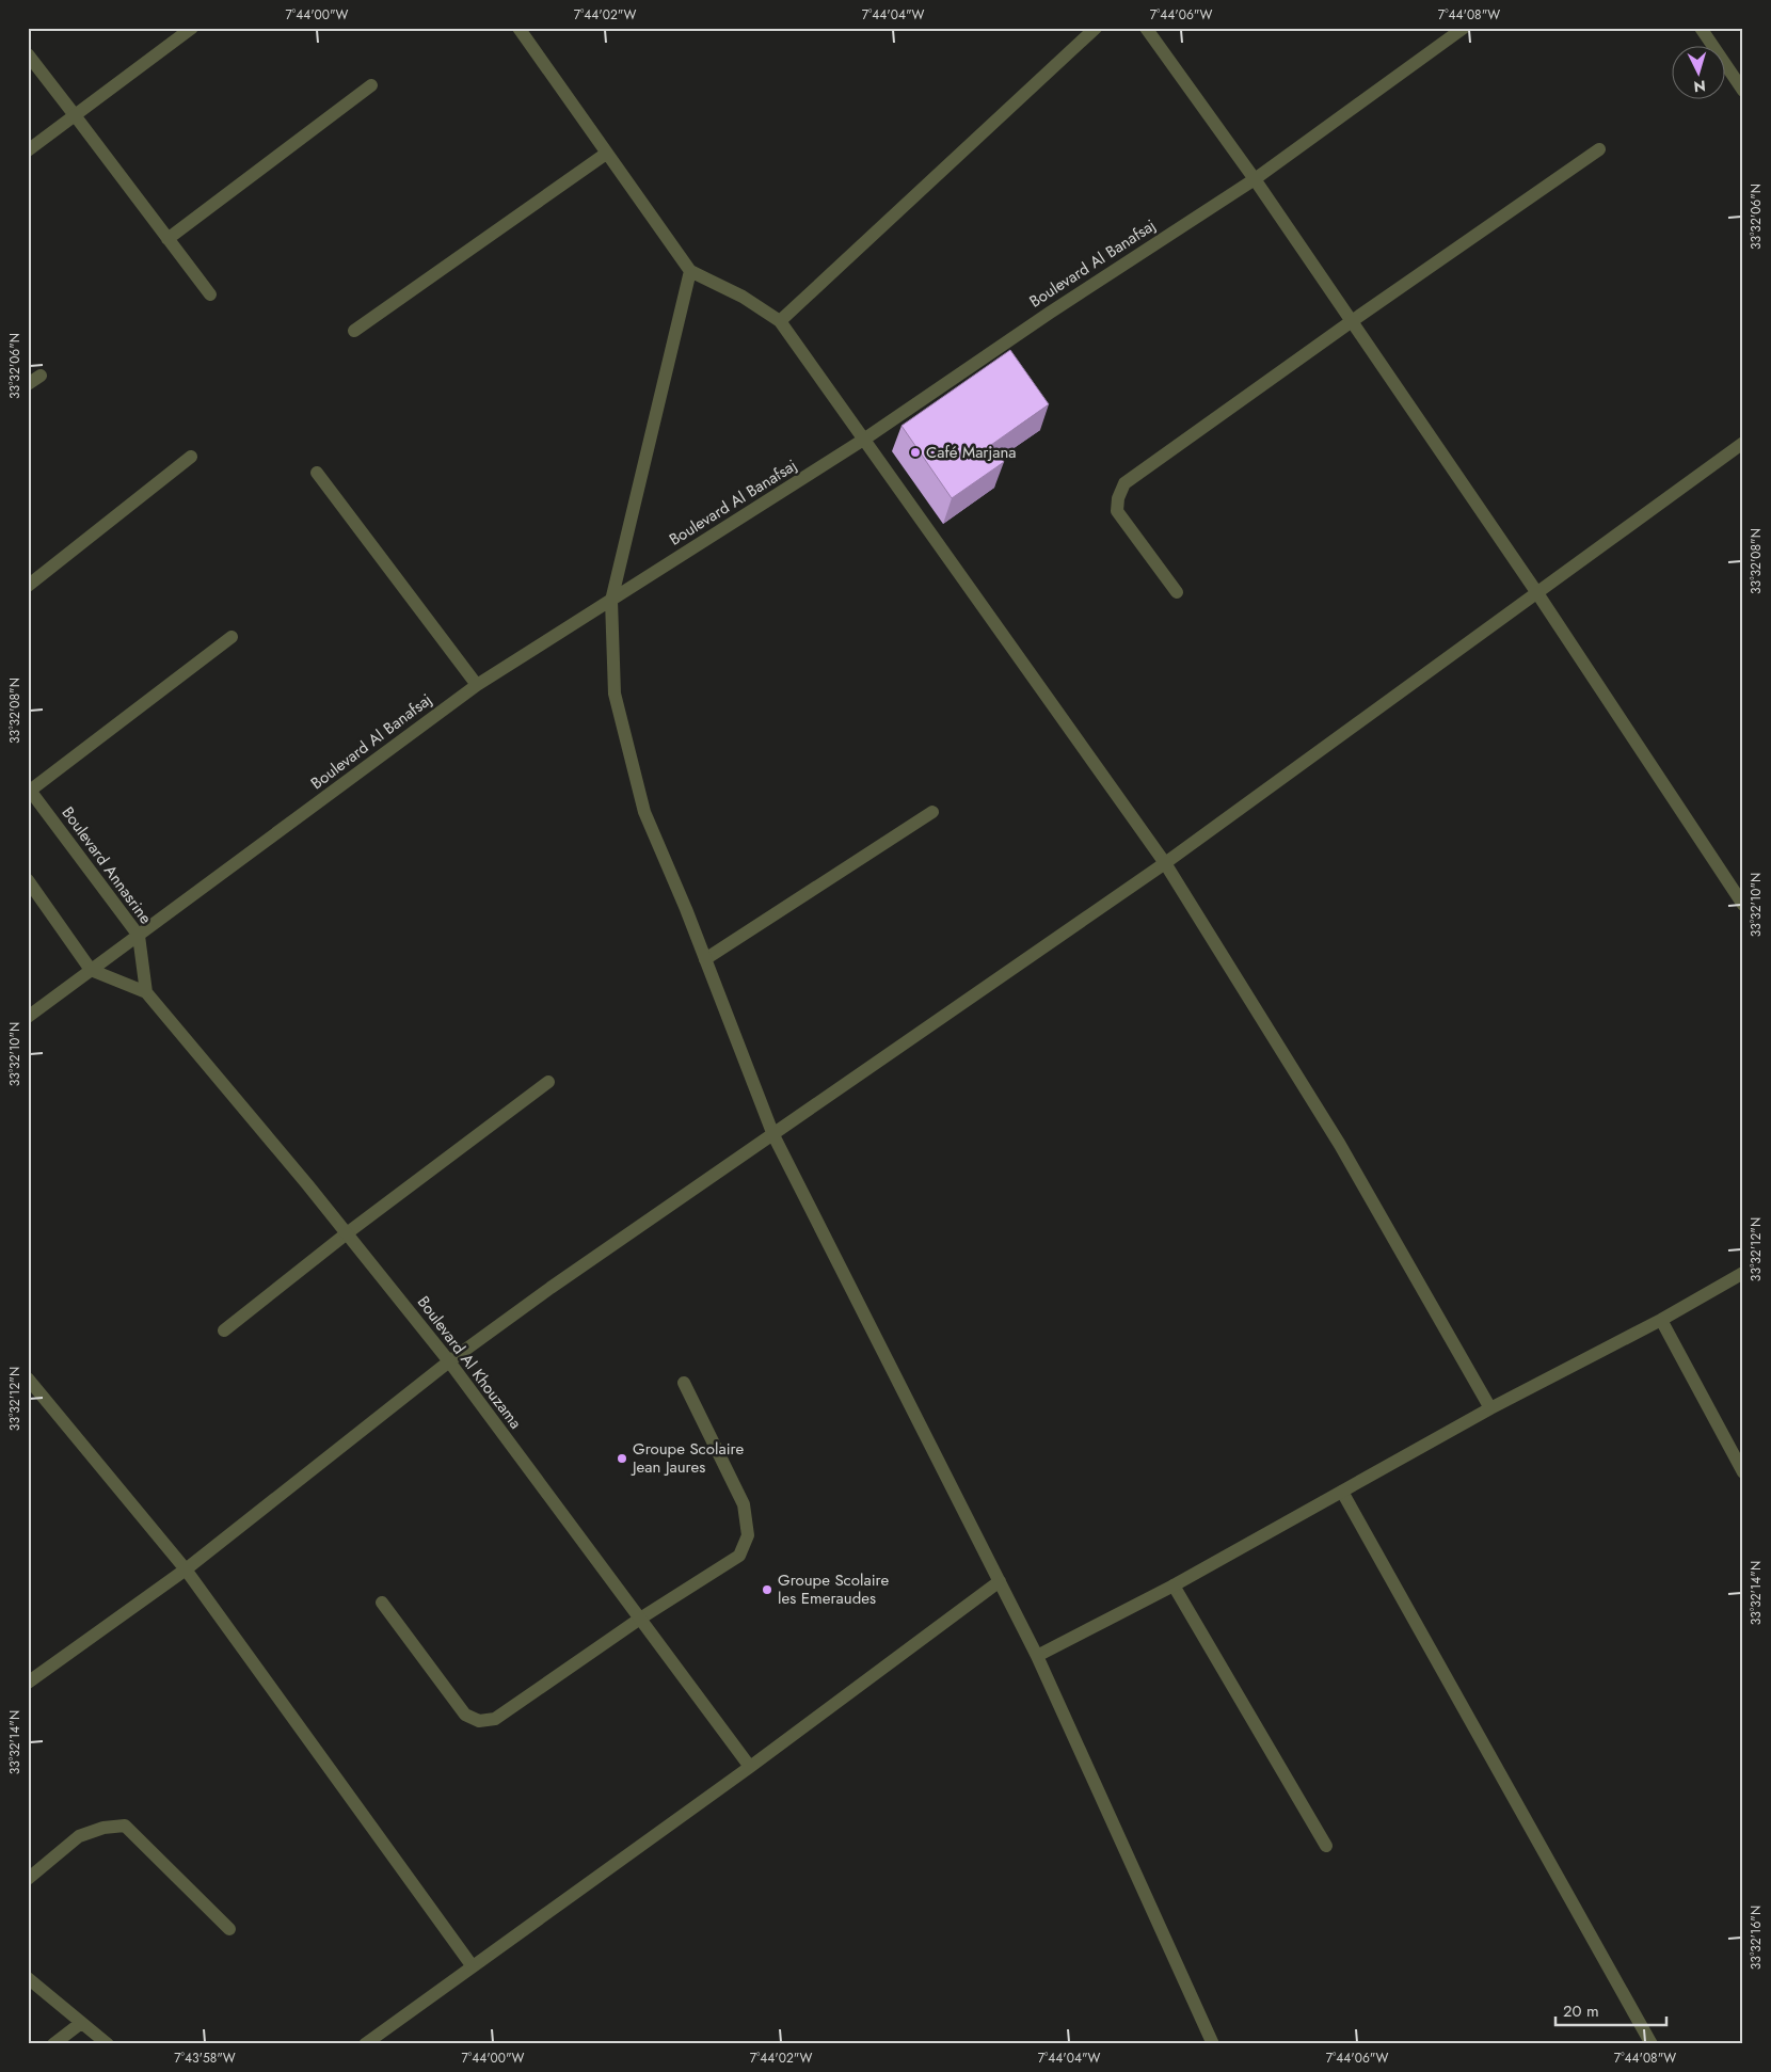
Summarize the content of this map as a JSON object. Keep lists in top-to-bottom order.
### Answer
{
  "streets": {
    "street": ["Boulevard Al Banafsaj", "Boulevard Annasrine", "Boulevard Al Khouzama"]
  },
  "crossings": [
    ["Boulevard Al Banafsaj", "Boulevard Annasrine"],
    ["Boulevard Annasrine", "Boulevard Al Khouzama"]
  ],
  "places": ["Café Marjana", "Groupe Scolaire Jean Jaures", "Groupe Scolaire les Emeraudes"],
  "scale_bar": "20 m",
  "north": "bottom",
  "coordinates": [
    "7°44'00\"W",
    "7°44'02\"W",
    "7°44'04\"W",
    "7°44'06\"W",
    "7°44'08\"W",
    "33°32'06\"N",
    "33°32'08\"N",
    "33°32'10\"N",
    "33°32'12\"N",
    "33°32'14\"N",
    "33°32'16\"N",
    "7°43'58\"W"
  ]
}
